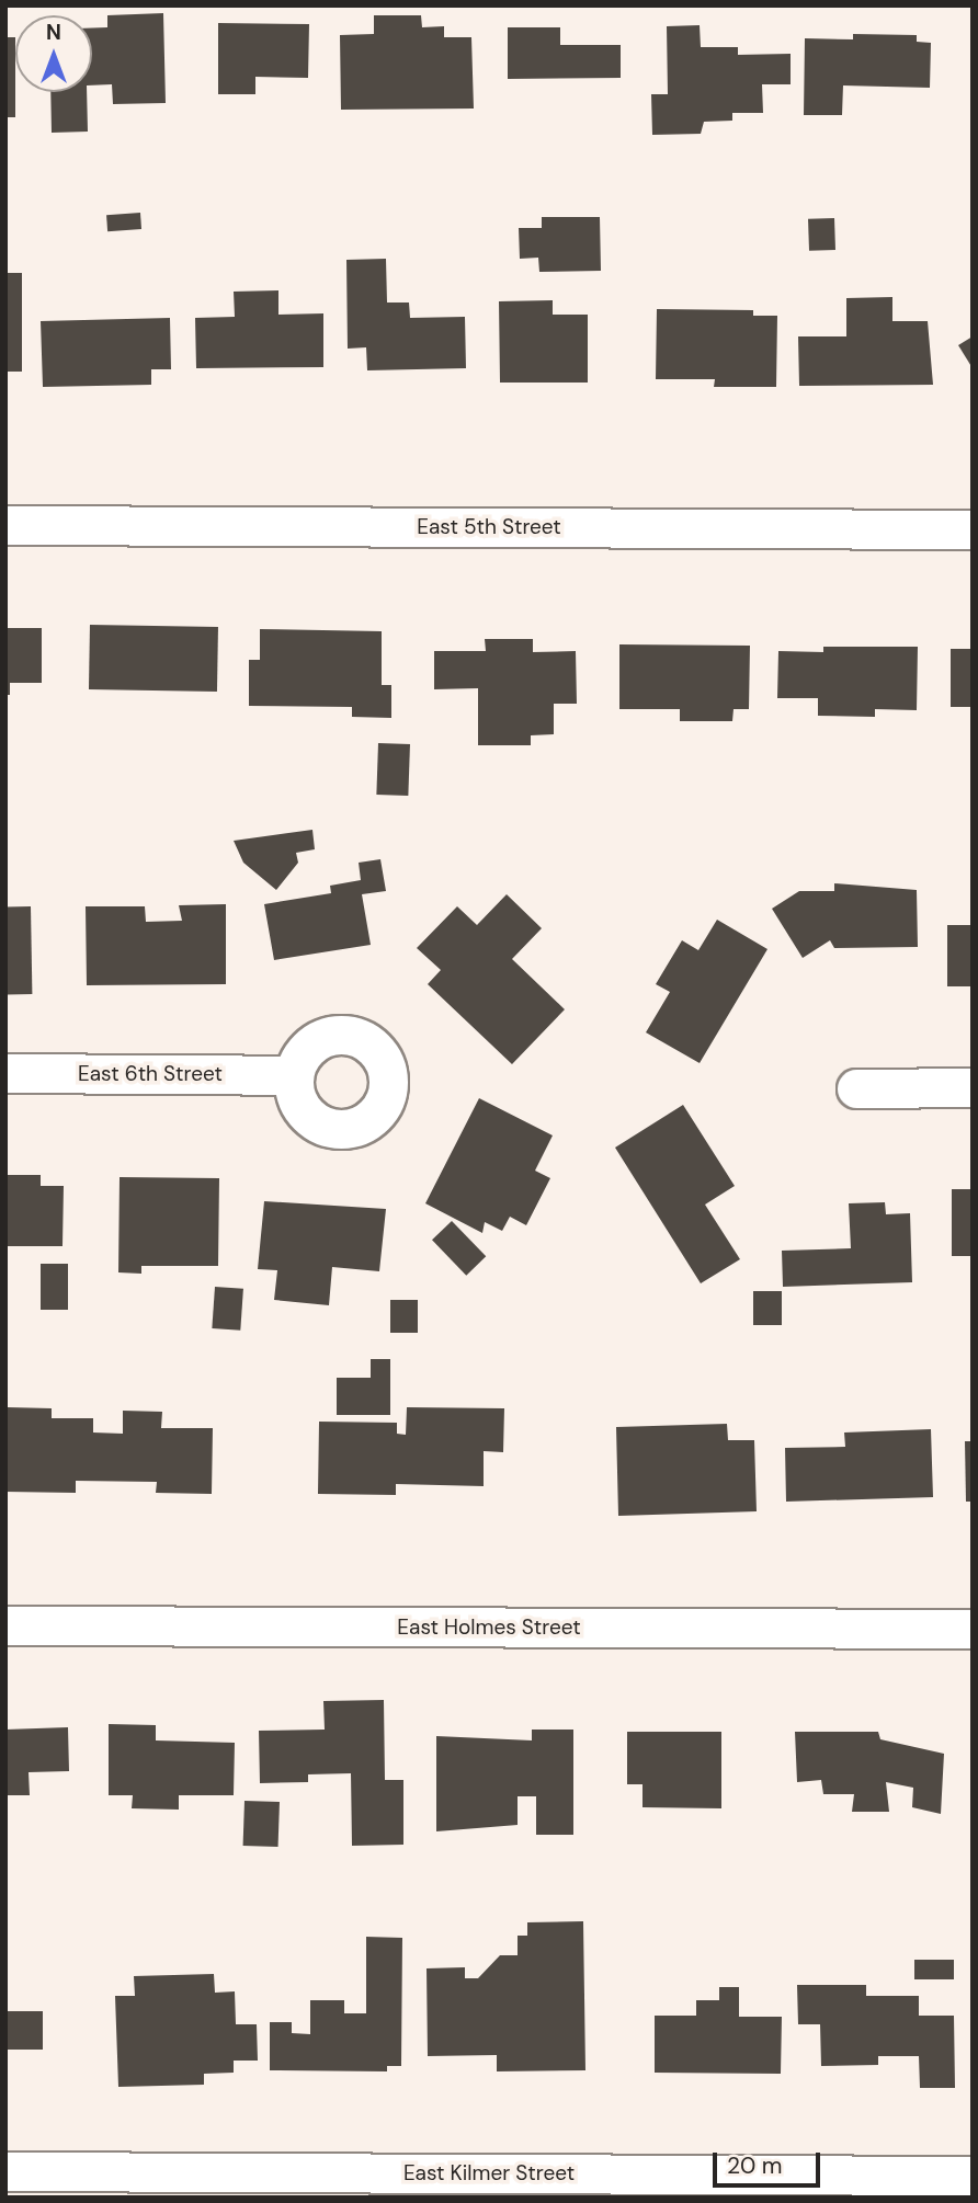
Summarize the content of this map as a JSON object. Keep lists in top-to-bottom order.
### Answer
{
  "streets": {
    "street": [
      "East 5th Street",
      "East 6th Street",
      "East Holmes Street",
      "East Kilmer Street"
    ]
  },
  "scale_bar": "20 m",
  "north": "top"
}
